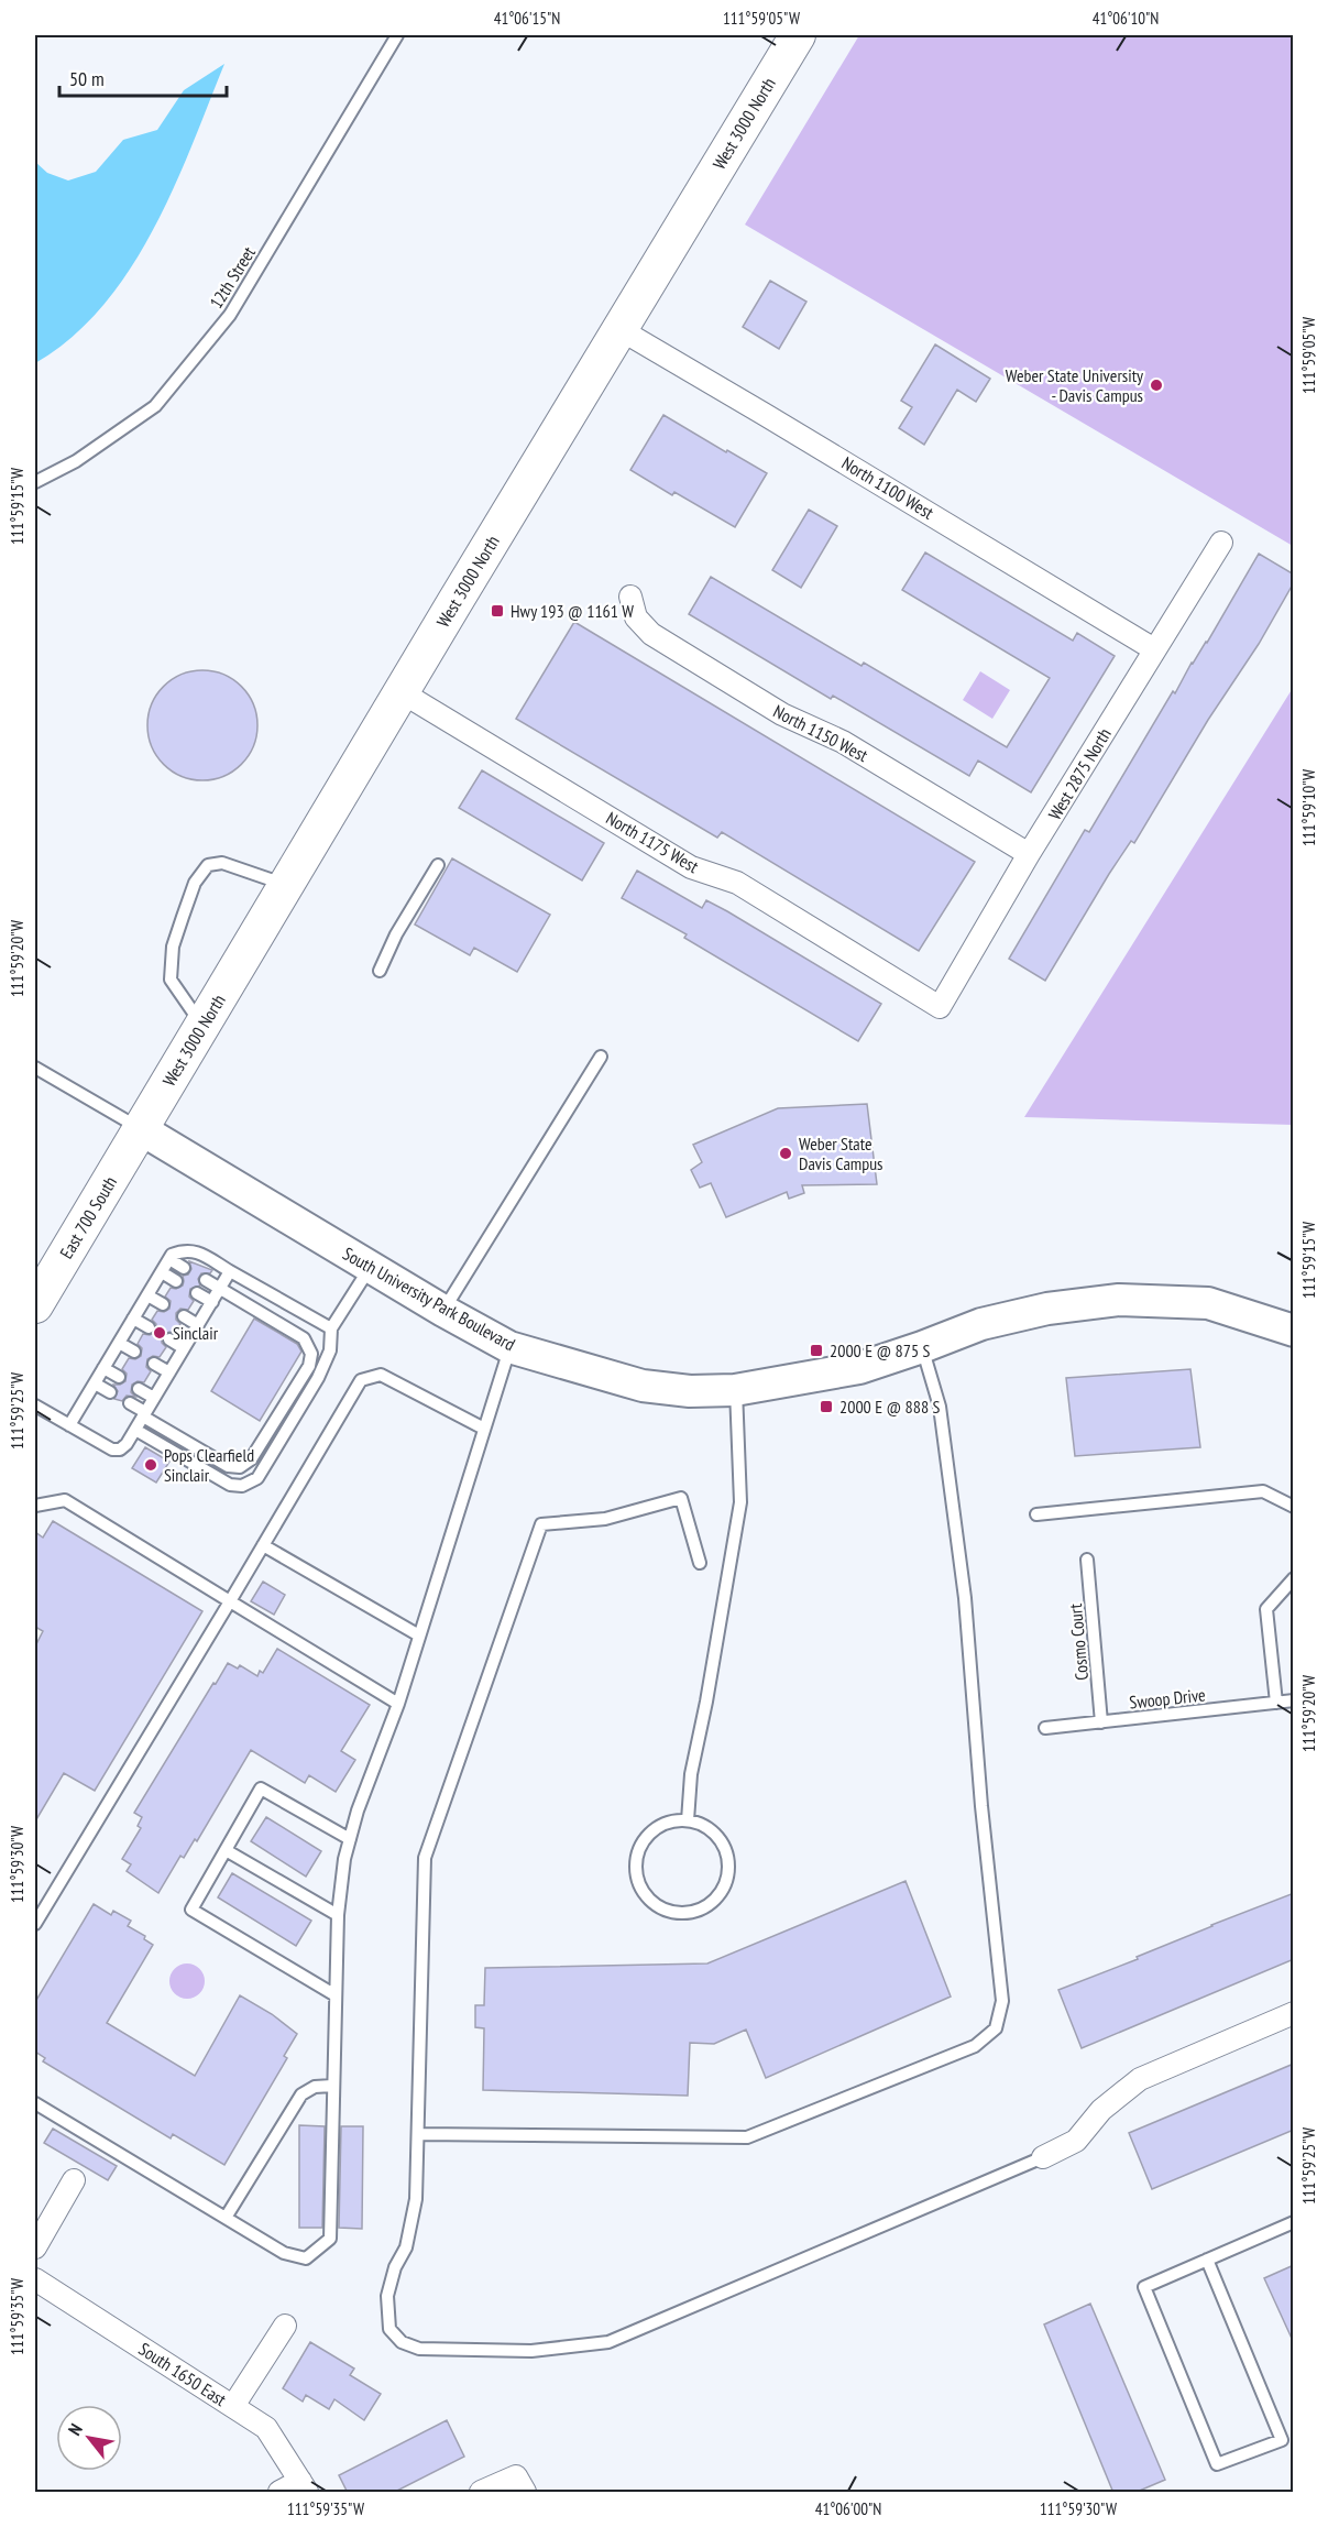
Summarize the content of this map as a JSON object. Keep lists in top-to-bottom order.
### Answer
{
  "streets": {
    "main road": ["West 3000 North", "East 700 South"],
    "street": [
      "North 1100 West",
      "North 1150 West",
      "West 2875 North",
      "North 1175 West",
      "South University Park Boulevard",
      "South 1650 East"
    ],
    "lane": ["12th Street", "Cosmo Court", "Swoop Drive"]
  },
  "crossings": [
    ["West 3000 North", "North 1100 West"],
    ["West 3000 North", "North 1175 West"],
    ["West 3000 North", "East 700 South"],
    ["West 3000 North", "South University Park Boulevard"],
    ["North 1100 West", "West 2875 North"],
    ["North 1150 West", "West 2875 North"],
    ["West 2875 North", "North 1175 West"],
    ["East 700 South", "South University Park Boulevard"],
    ["Cosmo Court", "Swoop Drive"]
  ],
  "places": {
    "other": [
      "Weber State University - Davis Campus",
      "Weber State Davis Campus",
      "Sinclair",
      "Pops Clearfield Sinclair"
    ],
    "transit": ["Hwy 193 @ 1161 W", "2000 E @ 875 S", "2000 E @ 888 S"]
  },
  "scale_bar": "50 m",
  "north": "top left",
  "coordinates": [
    "41°06'15\"N",
    "111°59'05\"W",
    "41°06'10\"N",
    "111°59'15\"W",
    "111°59'10\"W",
    "111°59'20\"W",
    "111°59'25\"W",
    "111°59'30\"W",
    "111°59'35\"W",
    "41°06'00\"N"
  ]
}
